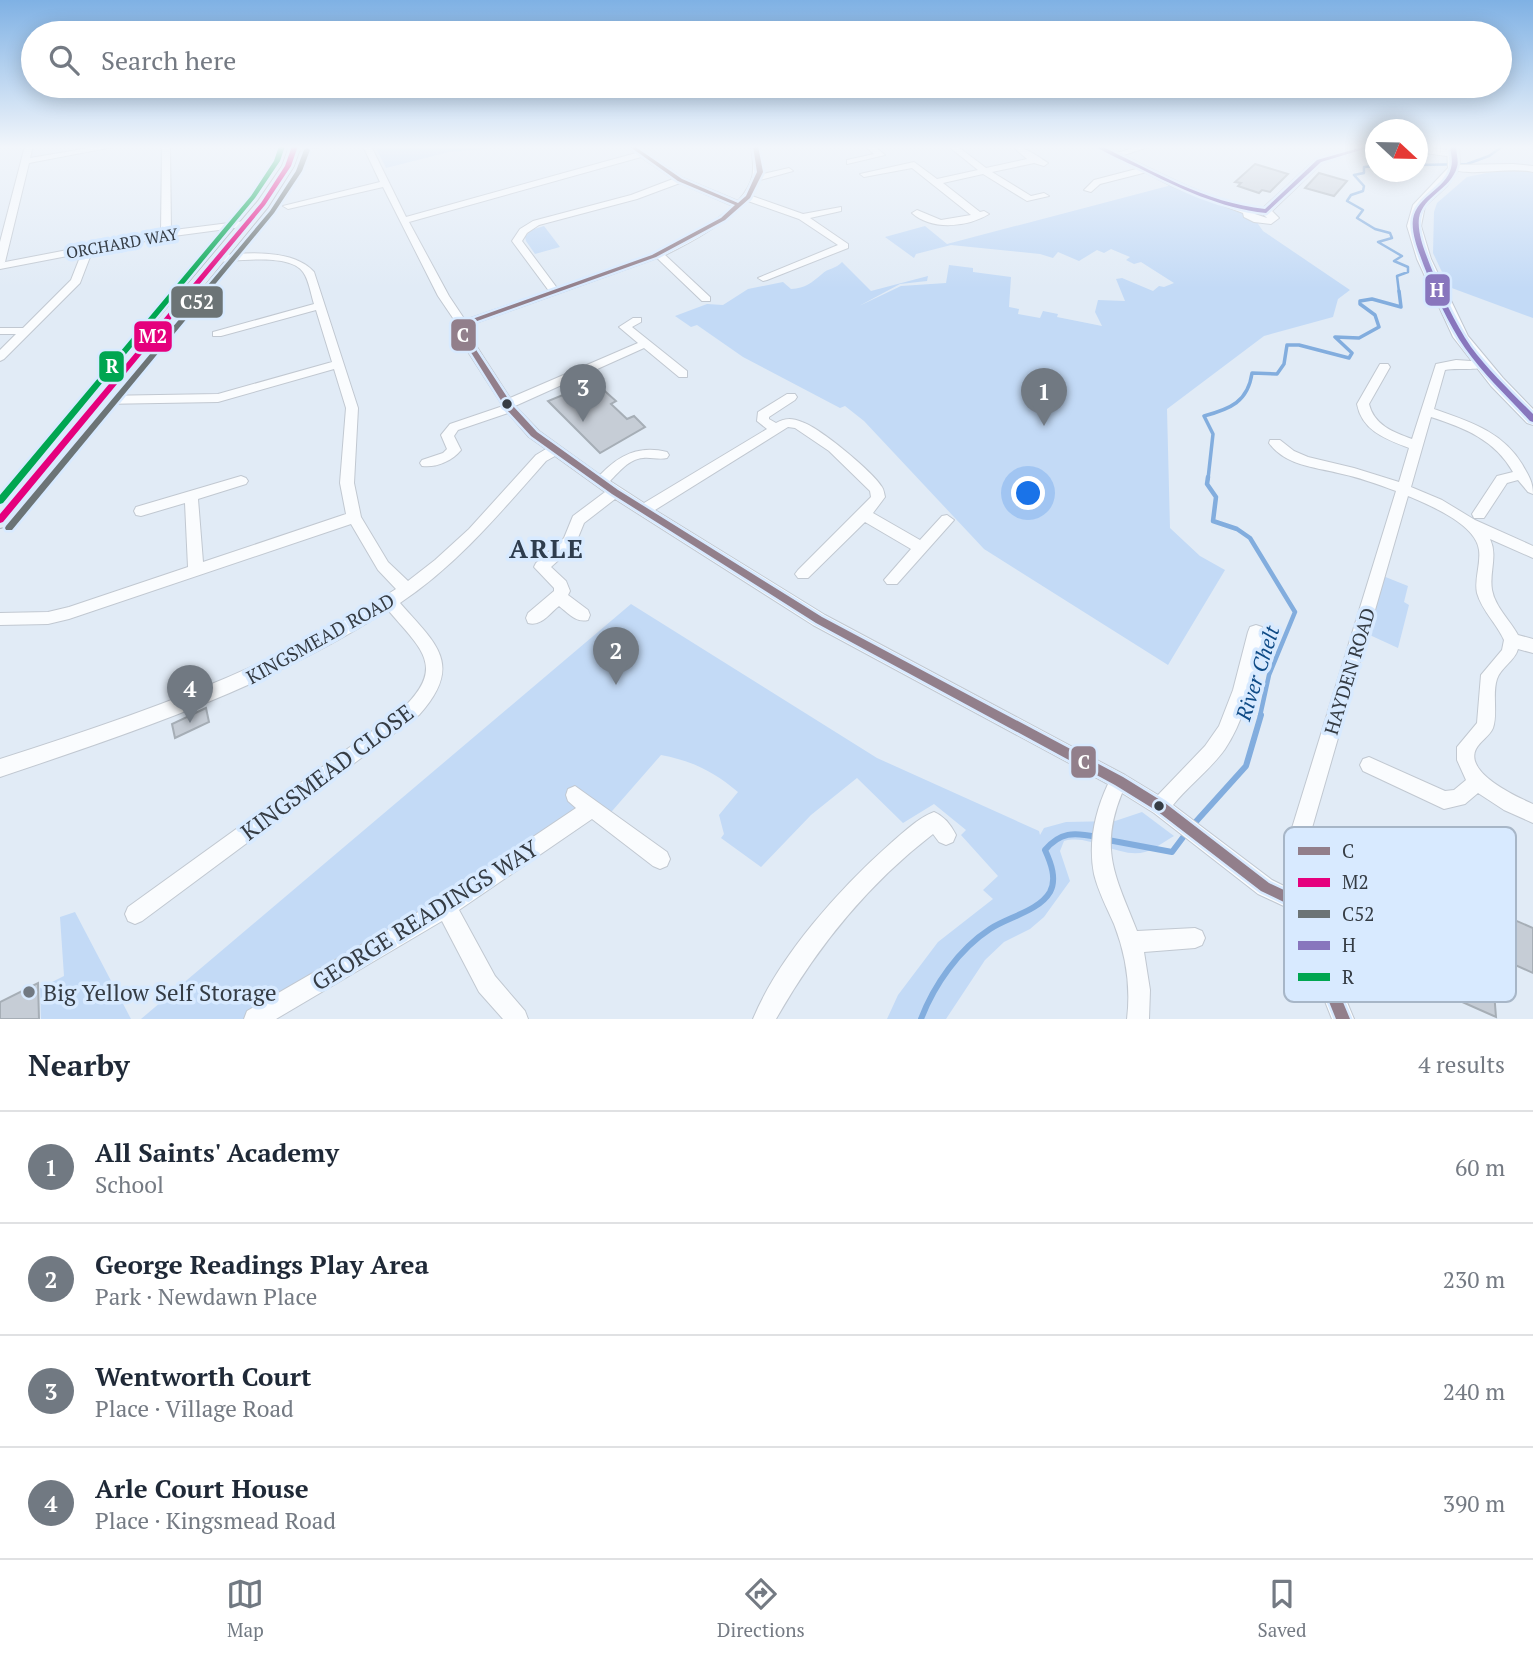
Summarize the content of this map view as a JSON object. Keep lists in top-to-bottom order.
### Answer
{
  "streets": {
    "street": [
      "ORCHARD WAY",
      "KINGSMEAD ROAD",
      "HAYDEN ROAD",
      "KINGSMEAD CLOSE",
      "GEORGE READINGS WAY"
    ]
  },
  "crossings": [
    ["KINGSMEAD ROAD", "KINGSMEAD CLOSE"]
  ],
  "districts": ["ARLE"],
  "water": ["River Chelt"],
  "places": ["Big Yellow Self Storage"],
  "lines": [
    "transit line C",
    "transit line M2",
    "transit line C52",
    "transit line H",
    "transit line R"
  ],
  "legend": [
    "C",
    "M2",
    "C52",
    "H",
    "R"
  ],
  "north": "right",
  "page": {
    "search": "Search here",
    "pins": [
      "3",
      "1",
      "2",
      "4"
    ],
    "heading": ["Nearby", "4 results"],
    "list": [
      {
        "mark": "1",
        "name": "All Saints' Academy",
        "note": "School",
        "value": "60 m"
      },
      {
        "mark": "2",
        "name": "George Readings Play Area",
        "note": "Park · Newdawn Place",
        "value": "230 m"
      },
      {
        "mark": "3",
        "name": "Wentworth Court",
        "note": "Place · Village Road",
        "value": "240 m"
      },
      {
        "mark": "4",
        "name": "Arle Court House",
        "note": "Place · Kingsmead Road",
        "value": "390 m"
      }
    ],
    "nav": ["Map", "Directions", "Saved"]
  }
}
